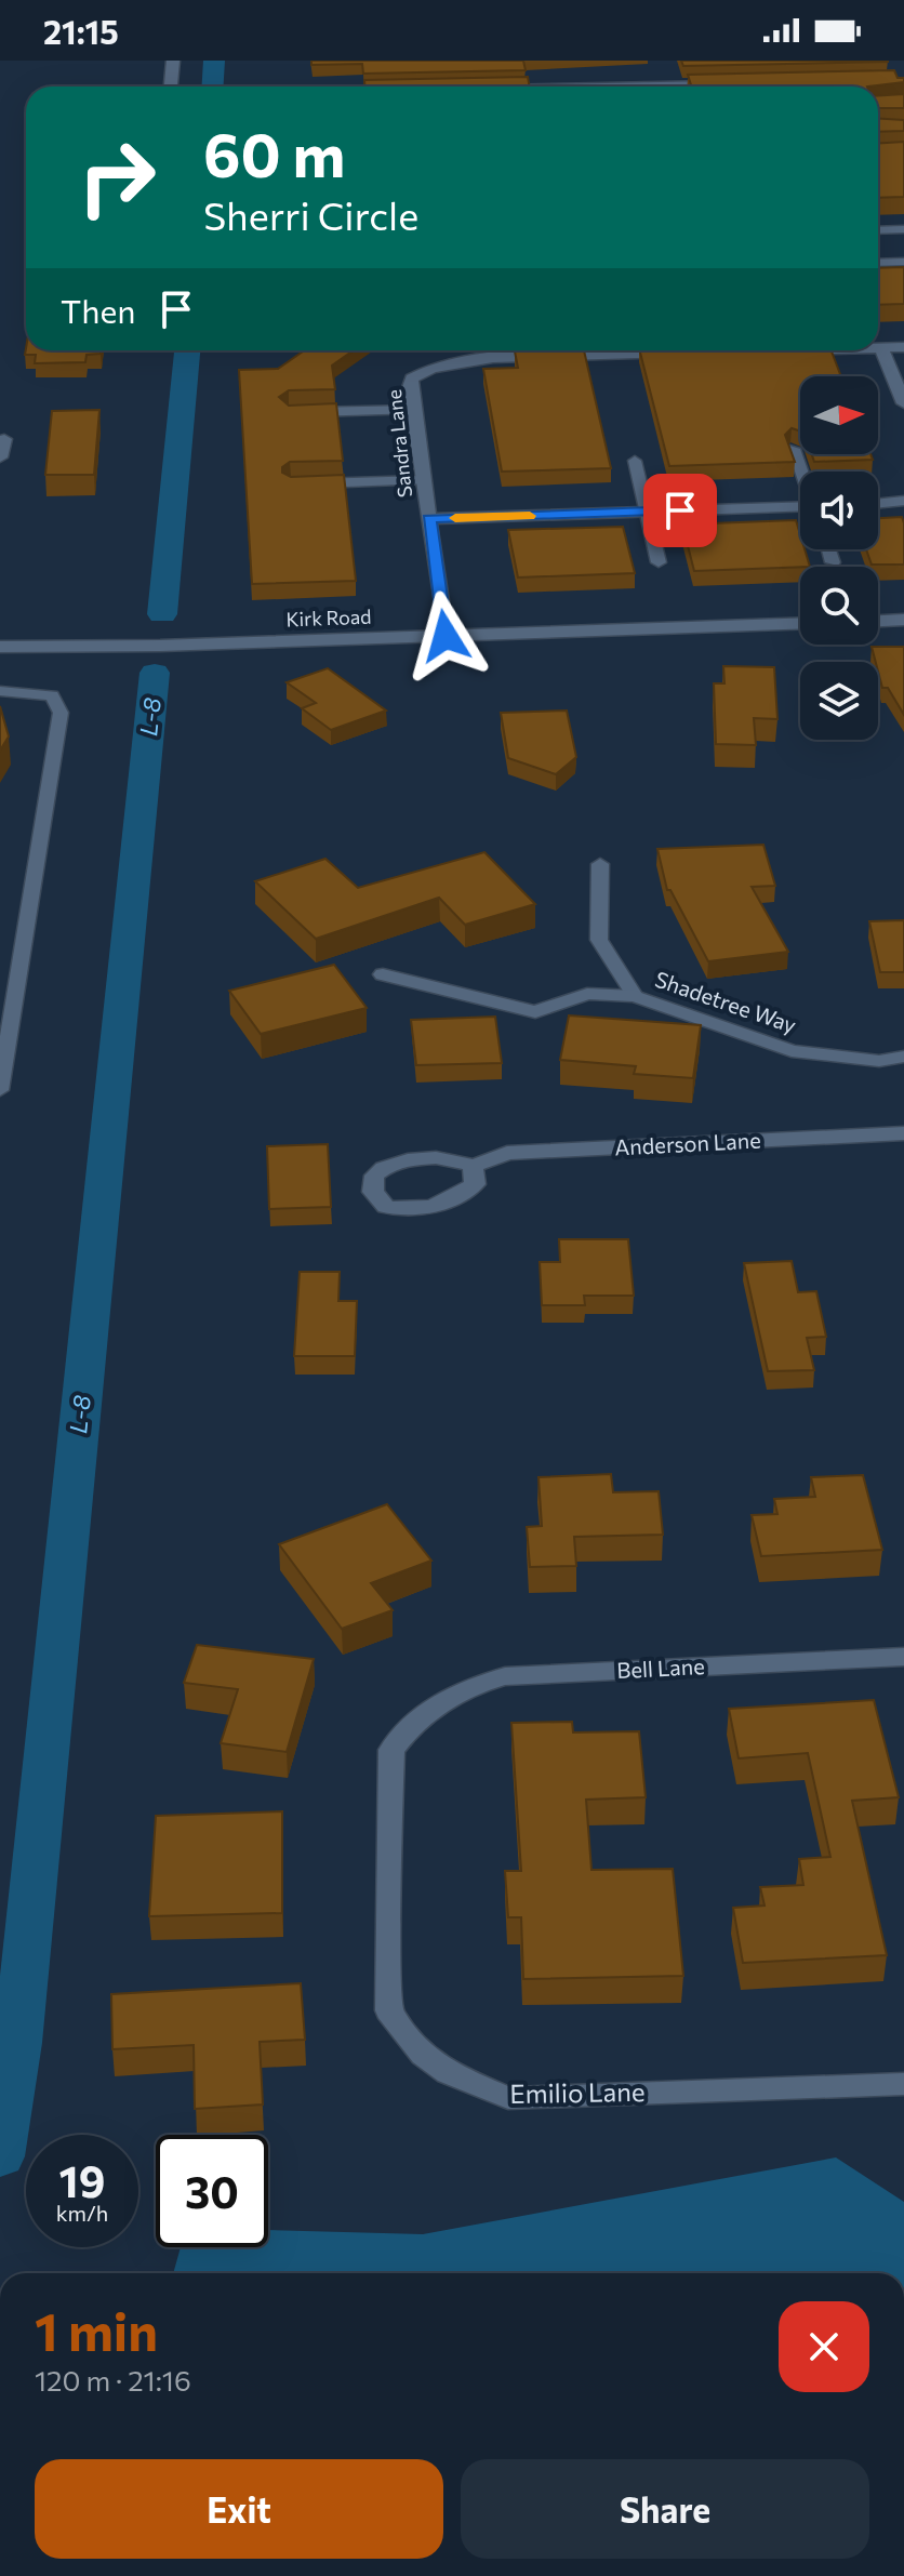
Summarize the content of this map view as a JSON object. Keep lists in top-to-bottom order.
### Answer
{
  "streets": {
    "street": [
      "Sandra Lane",
      "Kirk Road",
      "Shadetree Way",
      "Anderson Lane",
      "Bell Lane",
      "Emilio Lane"
    ]
  },
  "crossings": [
    ["Sandra Lane", "Kirk Road"],
    ["Bell Lane", "Emilio Lane"]
  ],
  "water": ["L-8"],
  "north": "right",
  "page": {
    "status": "21:15",
    "turn": ["60 m", "Sherri Circle"],
    "then": "Then",
    "speed": "19 km/h",
    "limit": "30",
    "heading": ["1 min", "120 m · 21:16"],
    "buttons": ["Exit", "Share"]
  }
}
